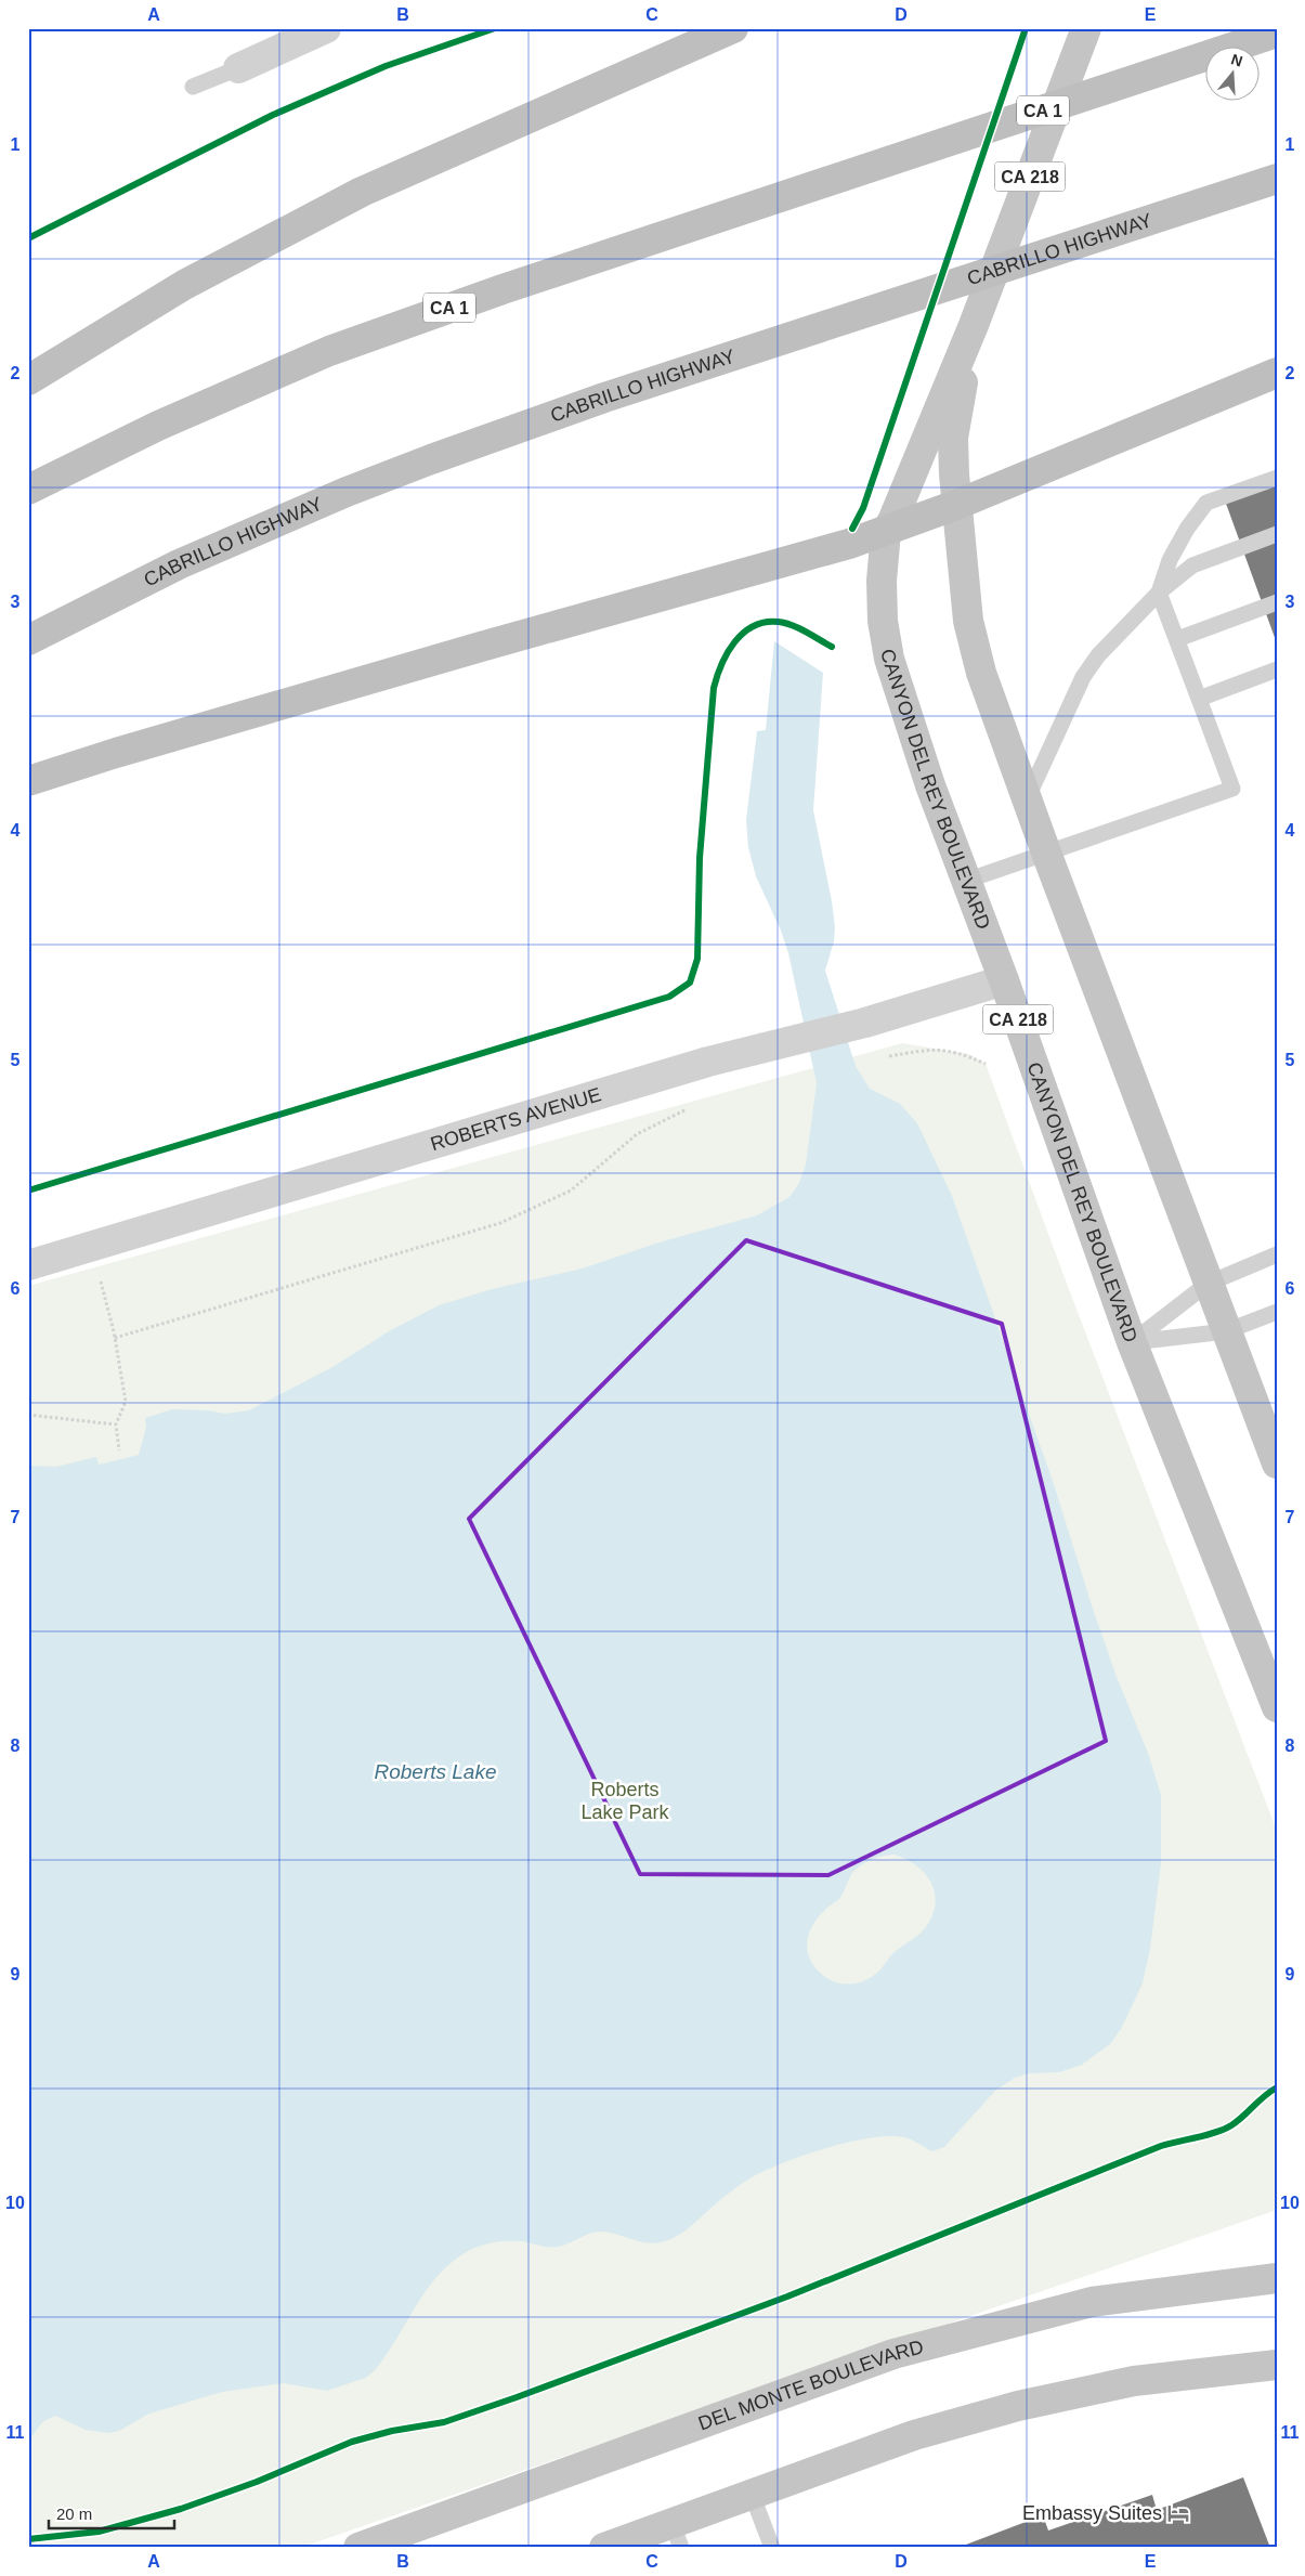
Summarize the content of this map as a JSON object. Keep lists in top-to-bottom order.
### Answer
{
  "streets": {
    "highway": ["CA 1", "CABRILLO HIGHWAY"],
    "main road": ["CA 218", "CANYON DEL REY BOULEVARD", "DEL MONTE BOULEVARD"],
    "street": ["ROBERTS AVENUE"]
  },
  "crossings": [
    ["CANYON DEL REY BOULEVARD", "ROBERTS AVENUE"]
  ],
  "water": ["Roberts Lake"],
  "parks": ["Roberts Lake Park"],
  "places": {
    "hotel": ["Embassy Suites"]
  },
  "scale_bar": "20 m",
  "north": "top",
  "grid": {
    "columns": [
      "A",
      "B",
      "C",
      "D",
      "E"
    ],
    "rows": [
      "1",
      "2",
      "3",
      "4",
      "5",
      "6",
      "7",
      "8",
      "9",
      "10",
      "11"
    ]
  }
}
